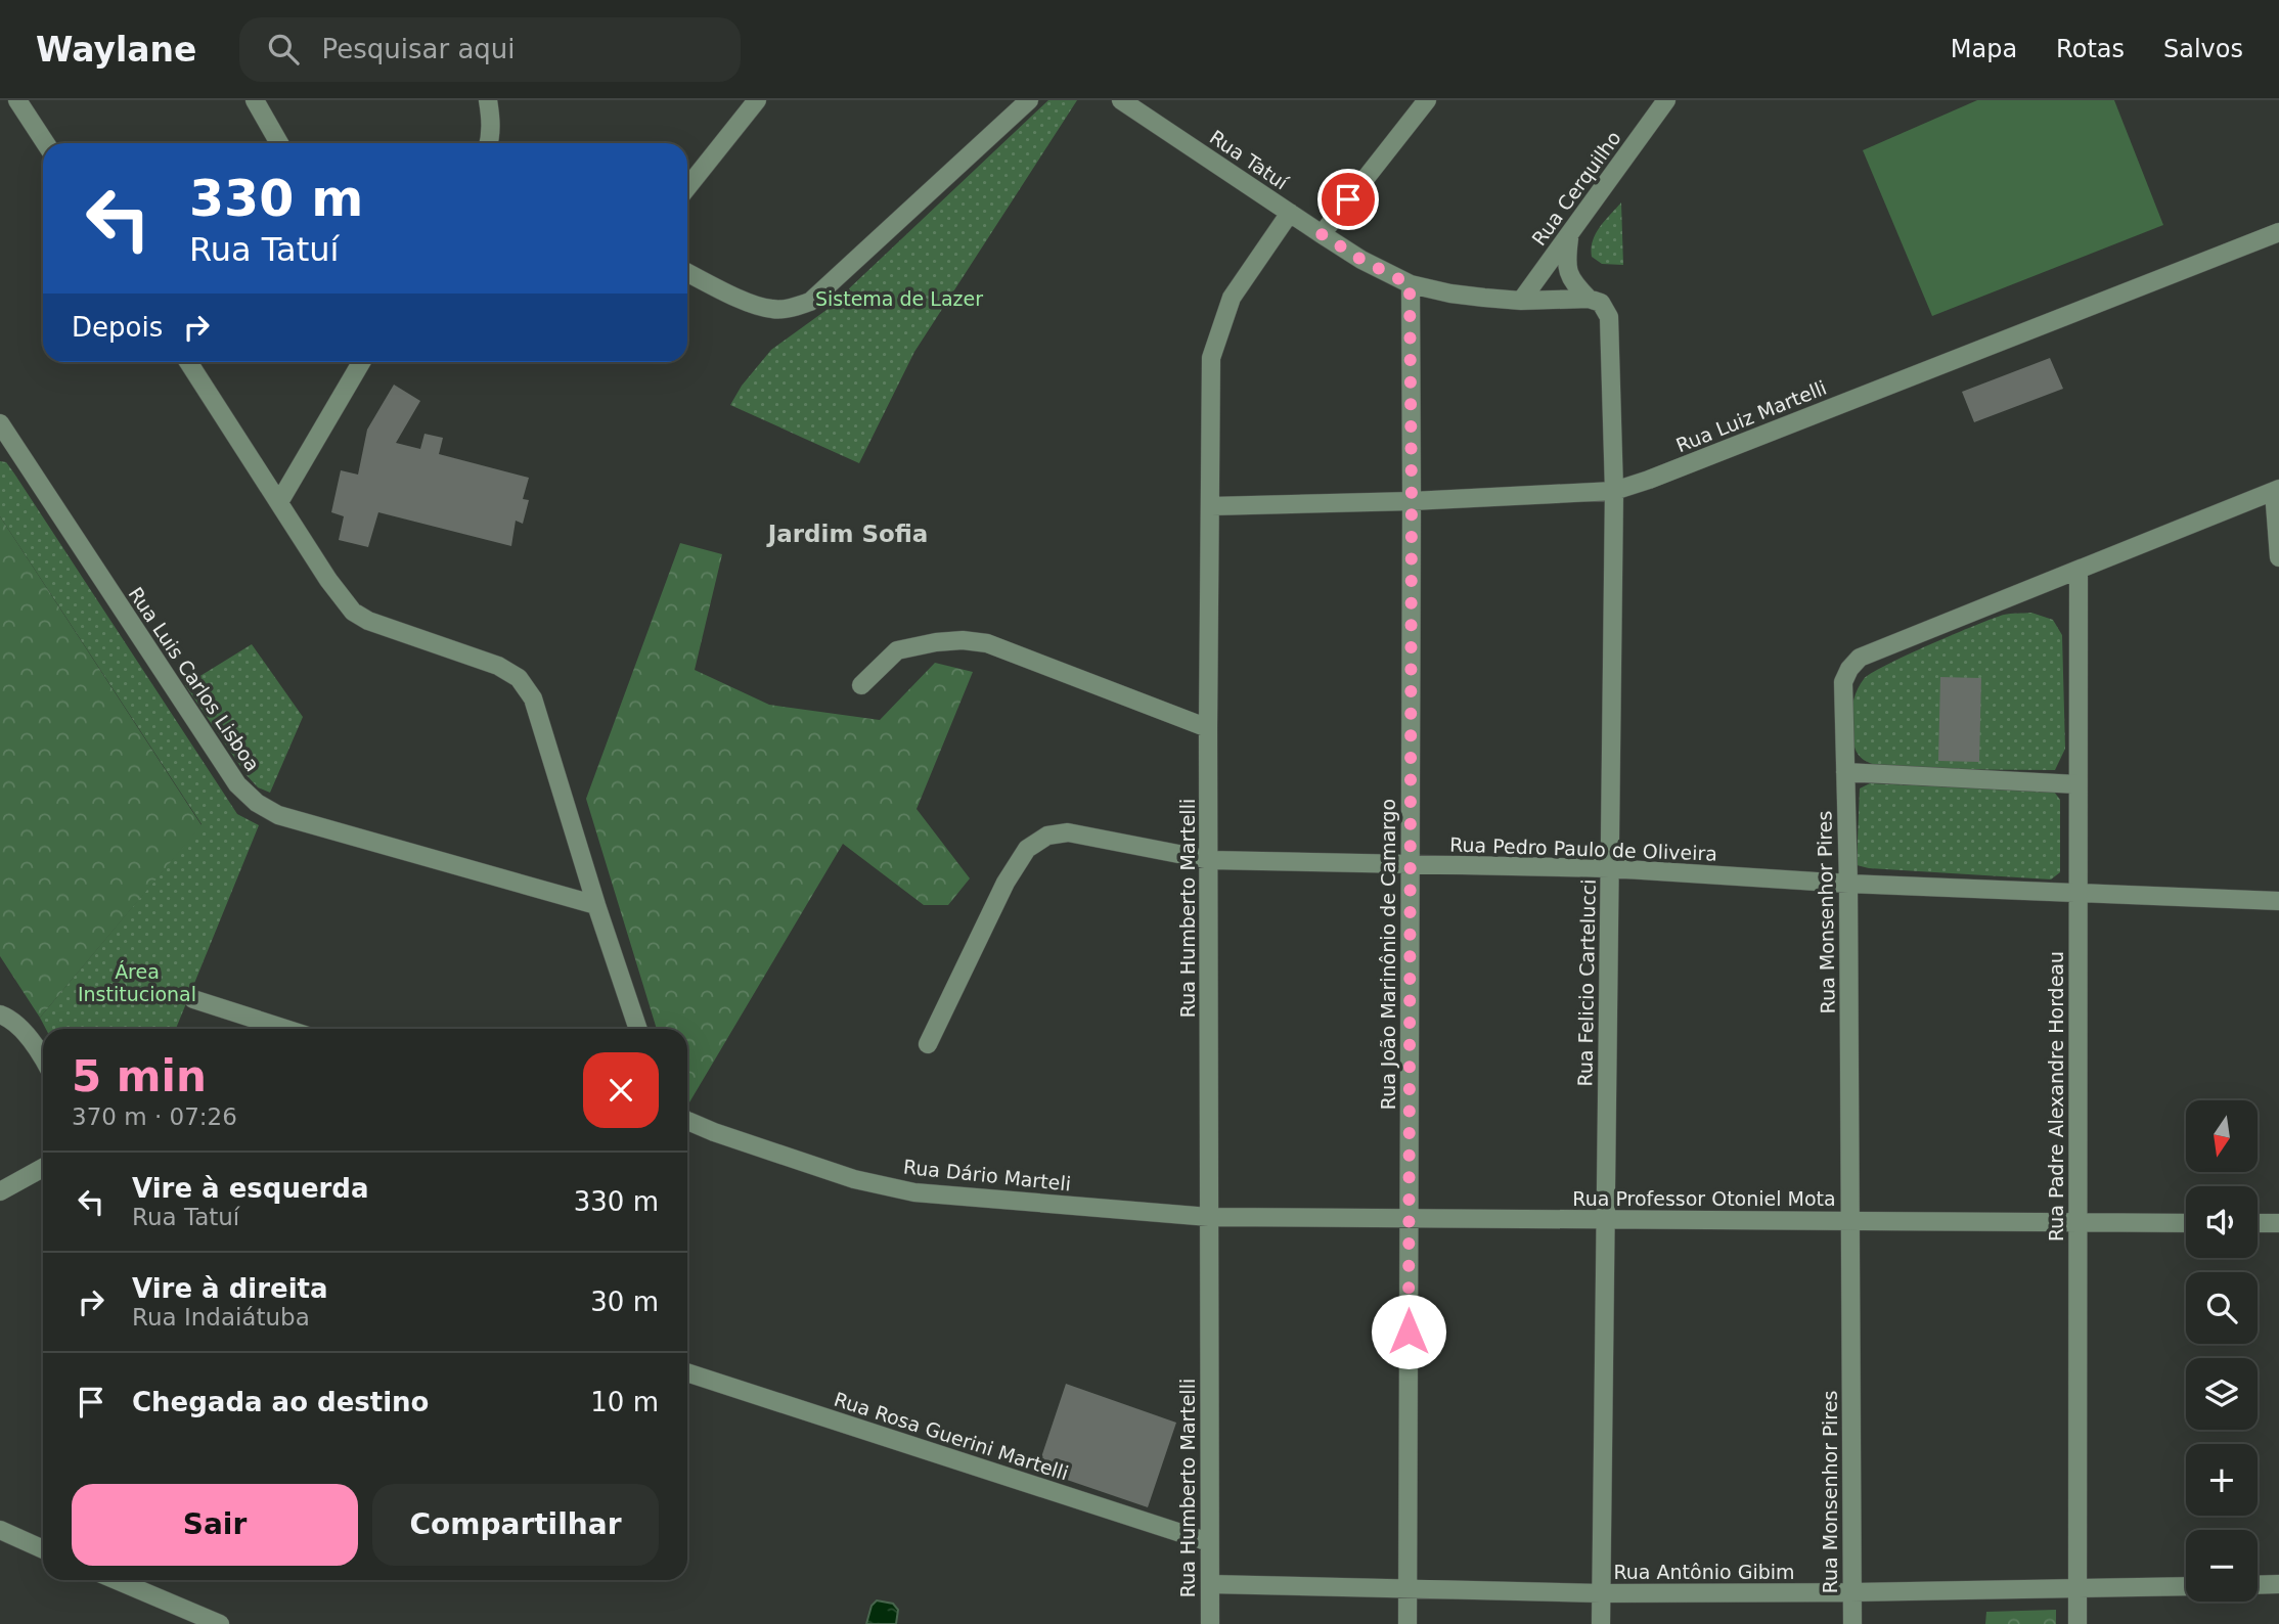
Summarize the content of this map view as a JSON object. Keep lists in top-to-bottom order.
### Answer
{
  "streets": {
    "street": [
      "Rua Tatuí",
      "Rua Cerquilho",
      "Rua Luiz Martelli",
      "Rua Luis Carlos Lisboa",
      "Rua Pedro Paulo de Oliveira",
      "Rua Humberto Martelli",
      "Rua Monsenhor Pires",
      "Rua João Marinônio de Camargo",
      "Rua Felicio Cartelucci",
      "Rua Padre Alexandre Hordeau",
      "Rua Dário Marteli",
      "Rua Professor Otoniel Mota",
      "Rua Rosa Guerini Martelli",
      "Rua Antônio Gibim"
    ]
  },
  "crossings": [
    ["Rua Tatuí", "Rua Cerquilho"],
    ["Rua Tatuí", "Rua Humberto Martelli"],
    ["Rua Tatuí", "Rua João Marinônio de Camargo"],
    ["Rua Tatuí", "Rua Felicio Cartelucci"],
    ["Rua Luiz Martelli", "Rua Humberto Martelli"],
    ["Rua Luiz Martelli", "Rua João Marinônio de Camargo"],
    ["Rua Luiz Martelli", "Rua Felicio Cartelucci"],
    ["Rua Pedro Paulo de Oliveira", "Rua Humberto Martelli"],
    ["Rua Pedro Paulo de Oliveira", "Rua Monsenhor Pires"],
    ["Rua Pedro Paulo de Oliveira", "Rua João Marinônio de Camargo"],
    ["Rua Pedro Paulo de Oliveira", "Rua Felicio Cartelucci"],
    ["Rua Pedro Paulo de Oliveira", "Rua Padre Alexandre Hordeau"],
    ["Rua Humberto Martelli", "Rua Dário Marteli"],
    ["Rua Humberto Martelli", "Rua Professor Otoniel Mota"],
    ["Rua Humberto Martelli", "Rua Rosa Guerini Martelli"],
    ["Rua Humberto Martelli", "Rua Antônio Gibim"],
    ["Rua Monsenhor Pires", "Rua Padre Alexandre Hordeau"],
    ["Rua Monsenhor Pires", "Rua Professor Otoniel Mota"],
    ["Rua Monsenhor Pires", "Rua Antônio Gibim"],
    ["Rua João Marinônio de Camargo", "Rua Professor Otoniel Mota"],
    ["Rua João Marinônio de Camargo", "Rua Antônio Gibim"],
    ["Rua Felicio Cartelucci", "Rua Professor Otoniel Mota"],
    ["Rua Felicio Cartelucci", "Rua Antônio Gibim"],
    ["Rua Padre Alexandre Hordeau", "Rua Professor Otoniel Mota"],
    ["Rua Padre Alexandre Hordeau", "Rua Antônio Gibim"],
    ["Rua Dário Marteli", "Rua Professor Otoniel Mota"]
  ],
  "districts": ["Jardim Sofia"],
  "parks": ["Sistema de Lazer", "Área Institucional"],
  "north": "bottom",
  "page": {
    "header": "Waylane",
    "search": "Pesquisar aqui",
    "nav": ["Mapa", "Rotas", "Salvos"],
    "turn": ["330 m", "Rua Tatuí"],
    "then": "Depois",
    "heading": ["5 min", "370 m · 07:26"],
    "map_buttons": ["+", "−"],
    "list": [
      {
        "name": "Vire à esquerda",
        "note": "Rua Tatuí",
        "value": "330 m"
      },
      {
        "name": "Vire à direita",
        "note": "Rua Indaiátuba",
        "value": "30 m"
      },
      {
        "name": "Chegada ao destino",
        "value": "10 m"
      }
    ],
    "buttons": ["Sair", "Compartilhar"]
  }
}
